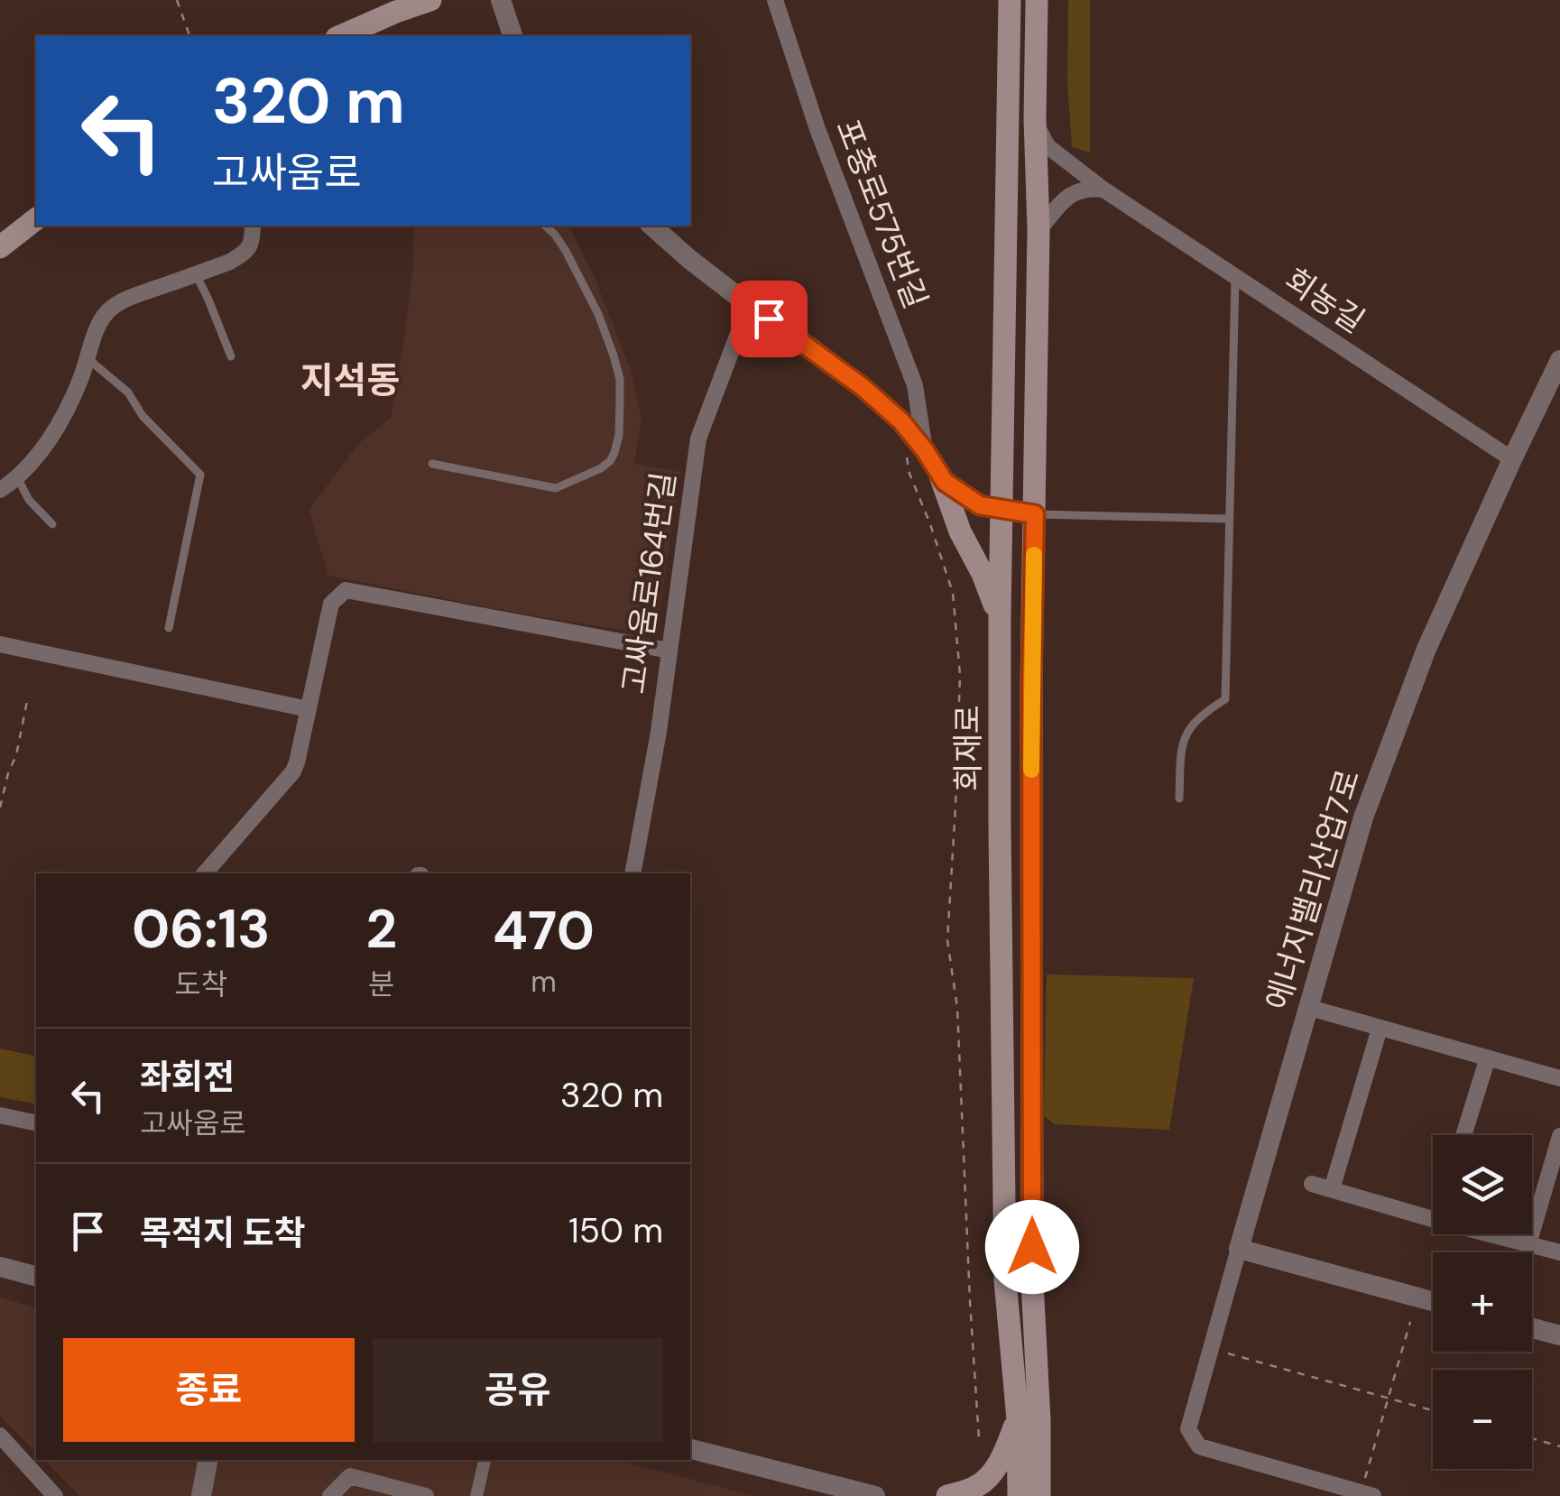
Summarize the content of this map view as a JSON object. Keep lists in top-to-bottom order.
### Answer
{
  "streets": {
    "main road": ["회재로"],
    "street": [
      "포충로575번길",
      "회농길",
      "고싸움로164번길",
      "에너지밸리산업7로"
    ]
  },
  "crossings": [
    ["회농길", "회재로"],
    ["회농길", "에너지밸리산업7로"]
  ],
  "districts": ["지석동"],
  "page": {
    "turn": ["320 m", "고싸움로"],
    "eta": [
      "06:13",
      "도착",
      "2",
      "분",
      "470",
      "m"
    ],
    "list": [
      {
        "name": "좌회전",
        "note": "고싸움로",
        "value": "320 m"
      },
      {
        "name": "목적지 도착",
        "value": "150 m"
      }
    ],
    "map_buttons": ["+", "−"],
    "buttons": ["종료", "공유"]
  }
}
